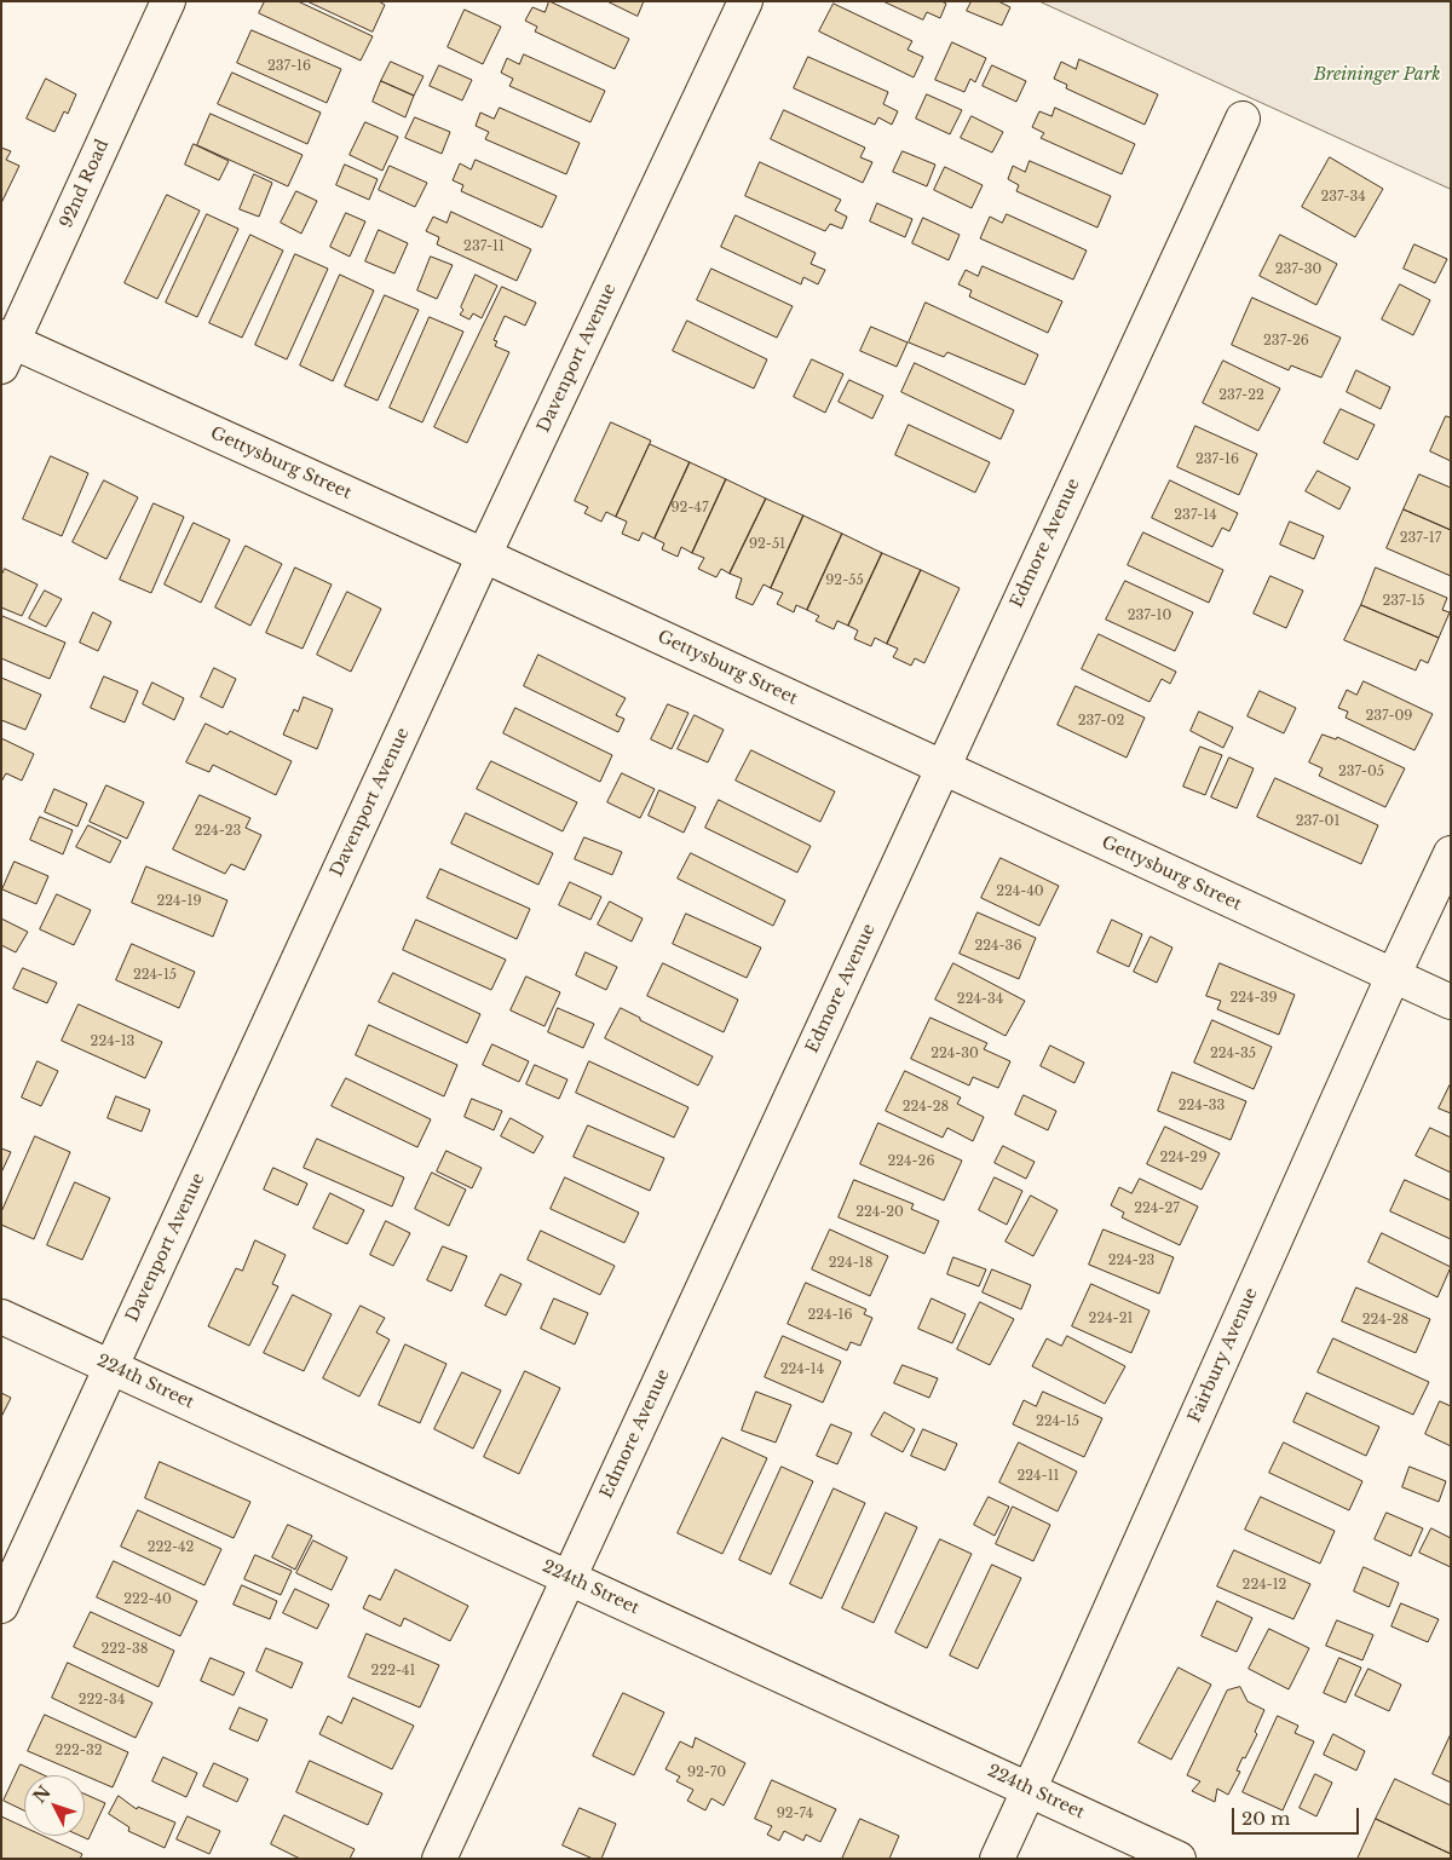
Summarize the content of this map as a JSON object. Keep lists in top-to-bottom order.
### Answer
{
  "streets": {
    "street": [
      "92nd Road",
      "Davenport Avenue",
      "Gettysburg Street",
      "Edmore Avenue",
      "Fairbury Avenue",
      "224th Street"
    ]
  },
  "crossings": [
    ["92nd Road", "Gettysburg Street"],
    ["Davenport Avenue", "Gettysburg Street"],
    ["Davenport Avenue", "224th Street"],
    ["Gettysburg Street", "Edmore Avenue"],
    ["Gettysburg Street", "Fairbury Avenue"],
    ["Edmore Avenue", "224th Street"],
    ["Fairbury Avenue", "224th Street"]
  ],
  "parks": ["Breininger Park"],
  "house_numbers": [
    "237-16",
    "237-34",
    "237-11",
    "237-30",
    "237-26",
    "237-22",
    "237-16",
    "92-47",
    "237-14",
    "237-17",
    "92-51",
    "92-55",
    "237-15",
    "237-10",
    "237-09",
    "237-02",
    "237-05",
    "237-01",
    "224-23",
    "224-40",
    "224-19",
    "224-36",
    "224-15",
    "224-39",
    "224-34",
    "224-13",
    "224-30",
    "224-35",
    "224-33",
    "224-28",
    "224-29",
    "224-26",
    "224-27",
    "224-20",
    "224-23",
    "224-18",
    "224-16",
    "224-21",
    "224-28",
    "224-14",
    "224-15",
    "224-11",
    "222-42",
    "224-12",
    "222-40",
    "222-38",
    "222-41",
    "222-34",
    "222-32",
    "92-70",
    "92-74"
  ],
  "scale_bar": "20 m",
  "north": "top left"
}
